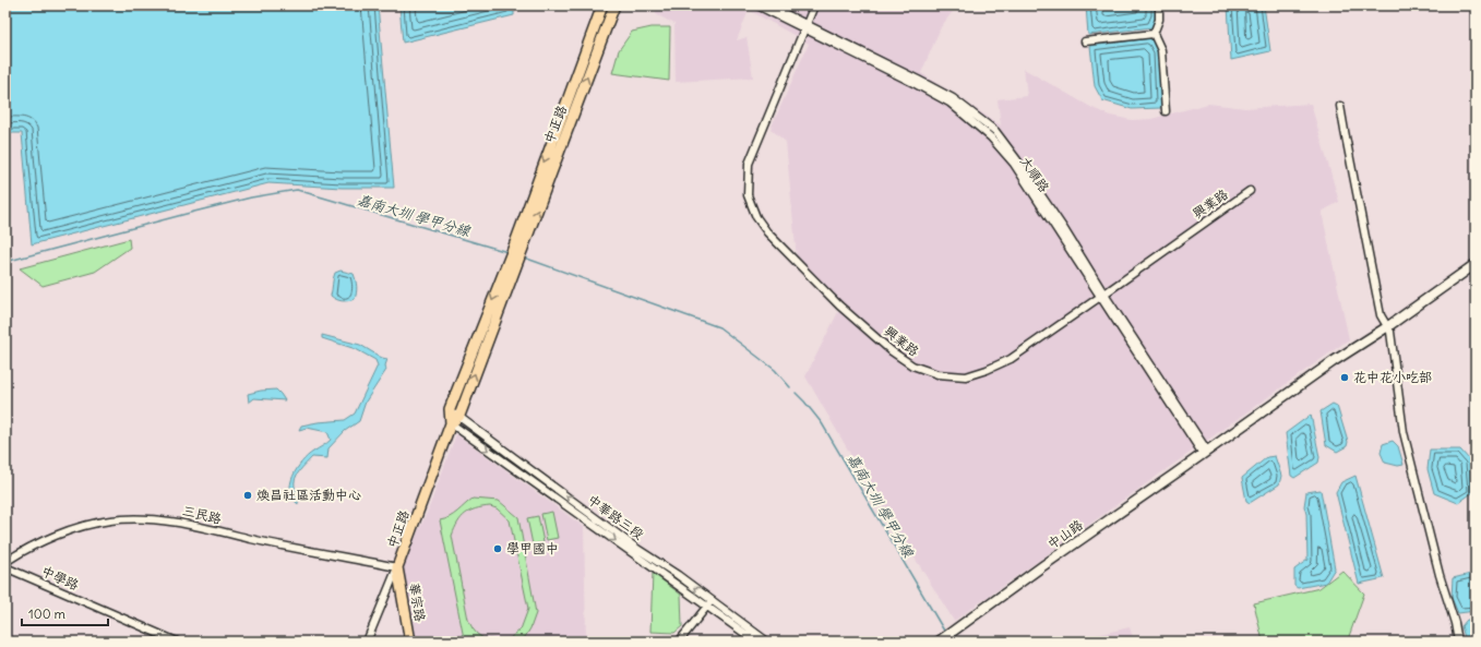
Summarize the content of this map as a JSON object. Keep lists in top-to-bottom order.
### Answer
{
  "streets": {
    "main road": ["中正路", "中山路", "華宗路"],
    "street": [
      "大順路",
      "興業路",
      "三民路",
      "中華路三段",
      "中學路"
    ]
  },
  "crossings": [
    ["中正路", "三民路"],
    ["中正路", "中華路三段"],
    ["中正路", "華宗路"],
    ["大順路", "興業路"],
    ["大順路", "中山路"],
    ["三民路", "華宗路"]
  ],
  "water": ["嘉南大圳 學甲分線"],
  "places": ["花中花小吃部", "煥昌社區活動中心", "學甲國中"],
  "scale_bar": "100 m"
}
